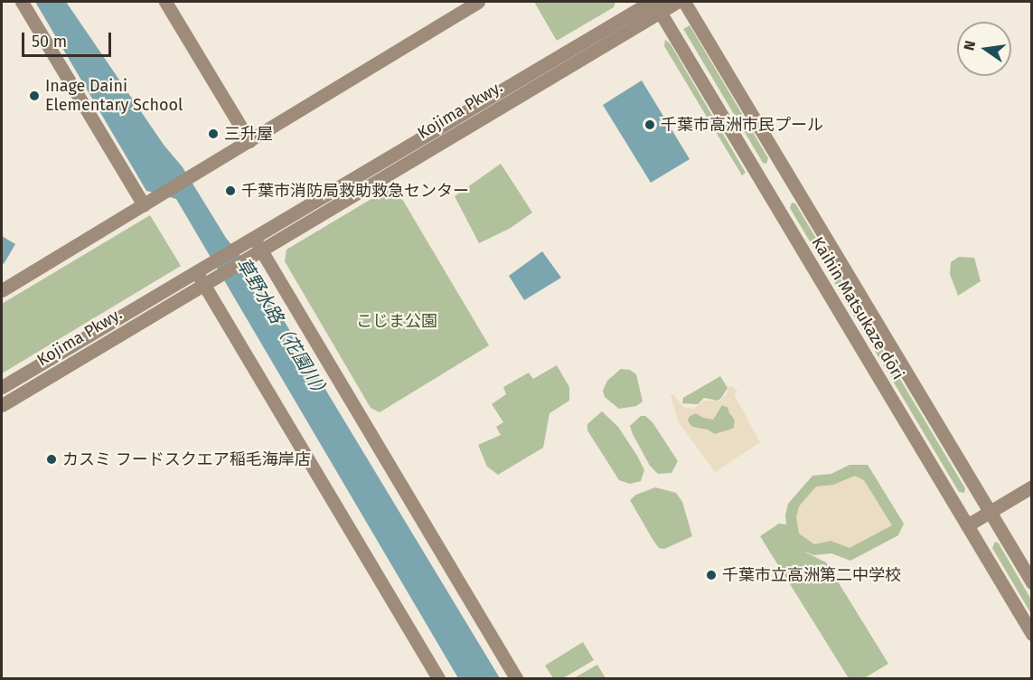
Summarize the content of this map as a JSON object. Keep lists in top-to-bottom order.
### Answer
{
  "streets": {
    "street": ["Kojima Pkwy.", "Kaihin Matsukaze dōri"]
  },
  "crossings": [
    ["Kojima Pkwy.", "Kaihin Matsukaze dōri"]
  ],
  "water": ["草野水路（花園川）"],
  "parks": ["こじま公園"],
  "places": [
    "Inage Daini Elementary School",
    "千葉市高洲市民プール",
    "三升屋",
    "千葉市消防局救助救急センター",
    "カスミ フードスクエア稲毛海岸店",
    "千葉市立高洲第二中学校"
  ],
  "scale_bar": "50 m",
  "north": "left"
}
